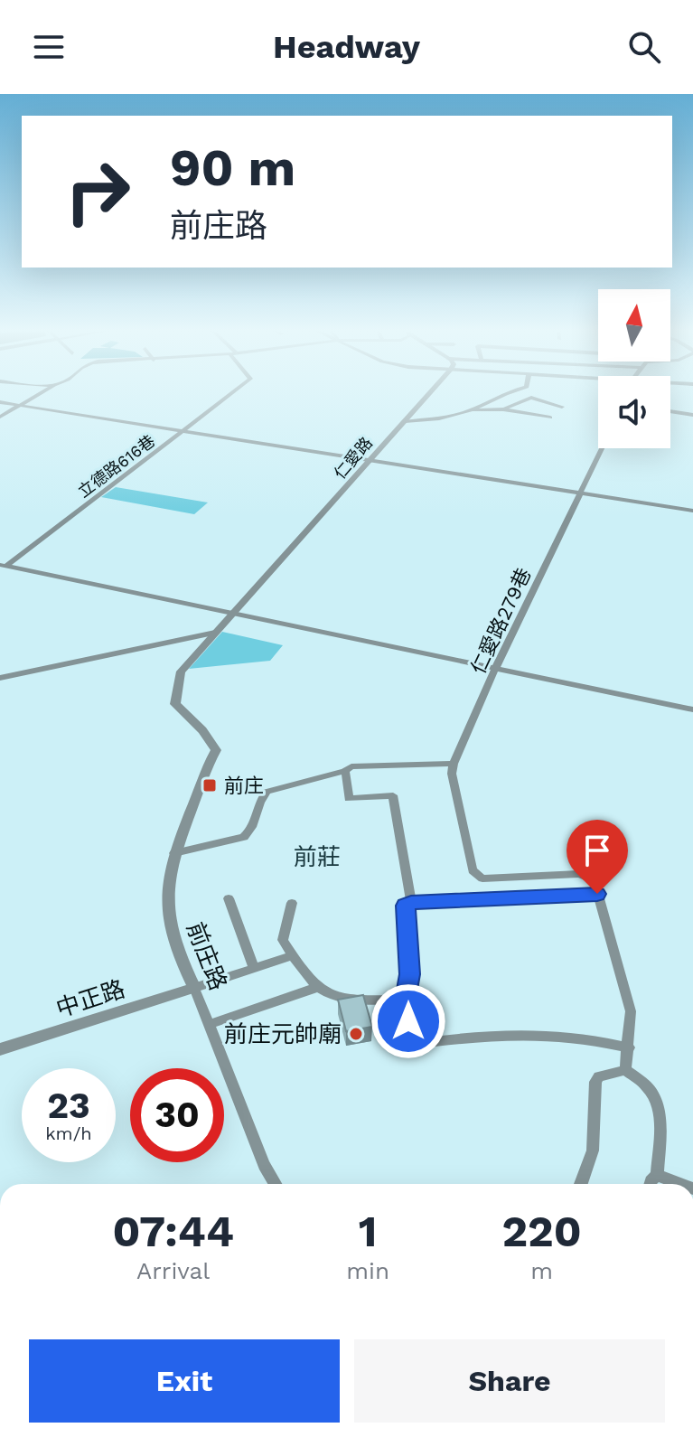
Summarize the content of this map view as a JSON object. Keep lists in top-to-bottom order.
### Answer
{
  "streets": {
    "street": [
      "仁愛路",
      "立德路616巷",
      "仁愛路279巷",
      "前庄路",
      "中正路"
    ]
  },
  "crossings": [
    ["仁愛路", "前庄路"],
    ["前庄路", "中正路"]
  ],
  "districts": ["前莊"],
  "places": {
    "transit": ["前庄"],
    "other": ["前庄元帥廟"]
  },
  "north": "top",
  "page": {
    "header": "Headway",
    "turn": ["90 m", "前庄路"],
    "speed": "23 km/h",
    "limit": "30",
    "eta": [
      "07:44",
      "Arrival",
      "1",
      "min",
      "220",
      "m"
    ],
    "buttons": ["Exit", "Share"]
  }
}
